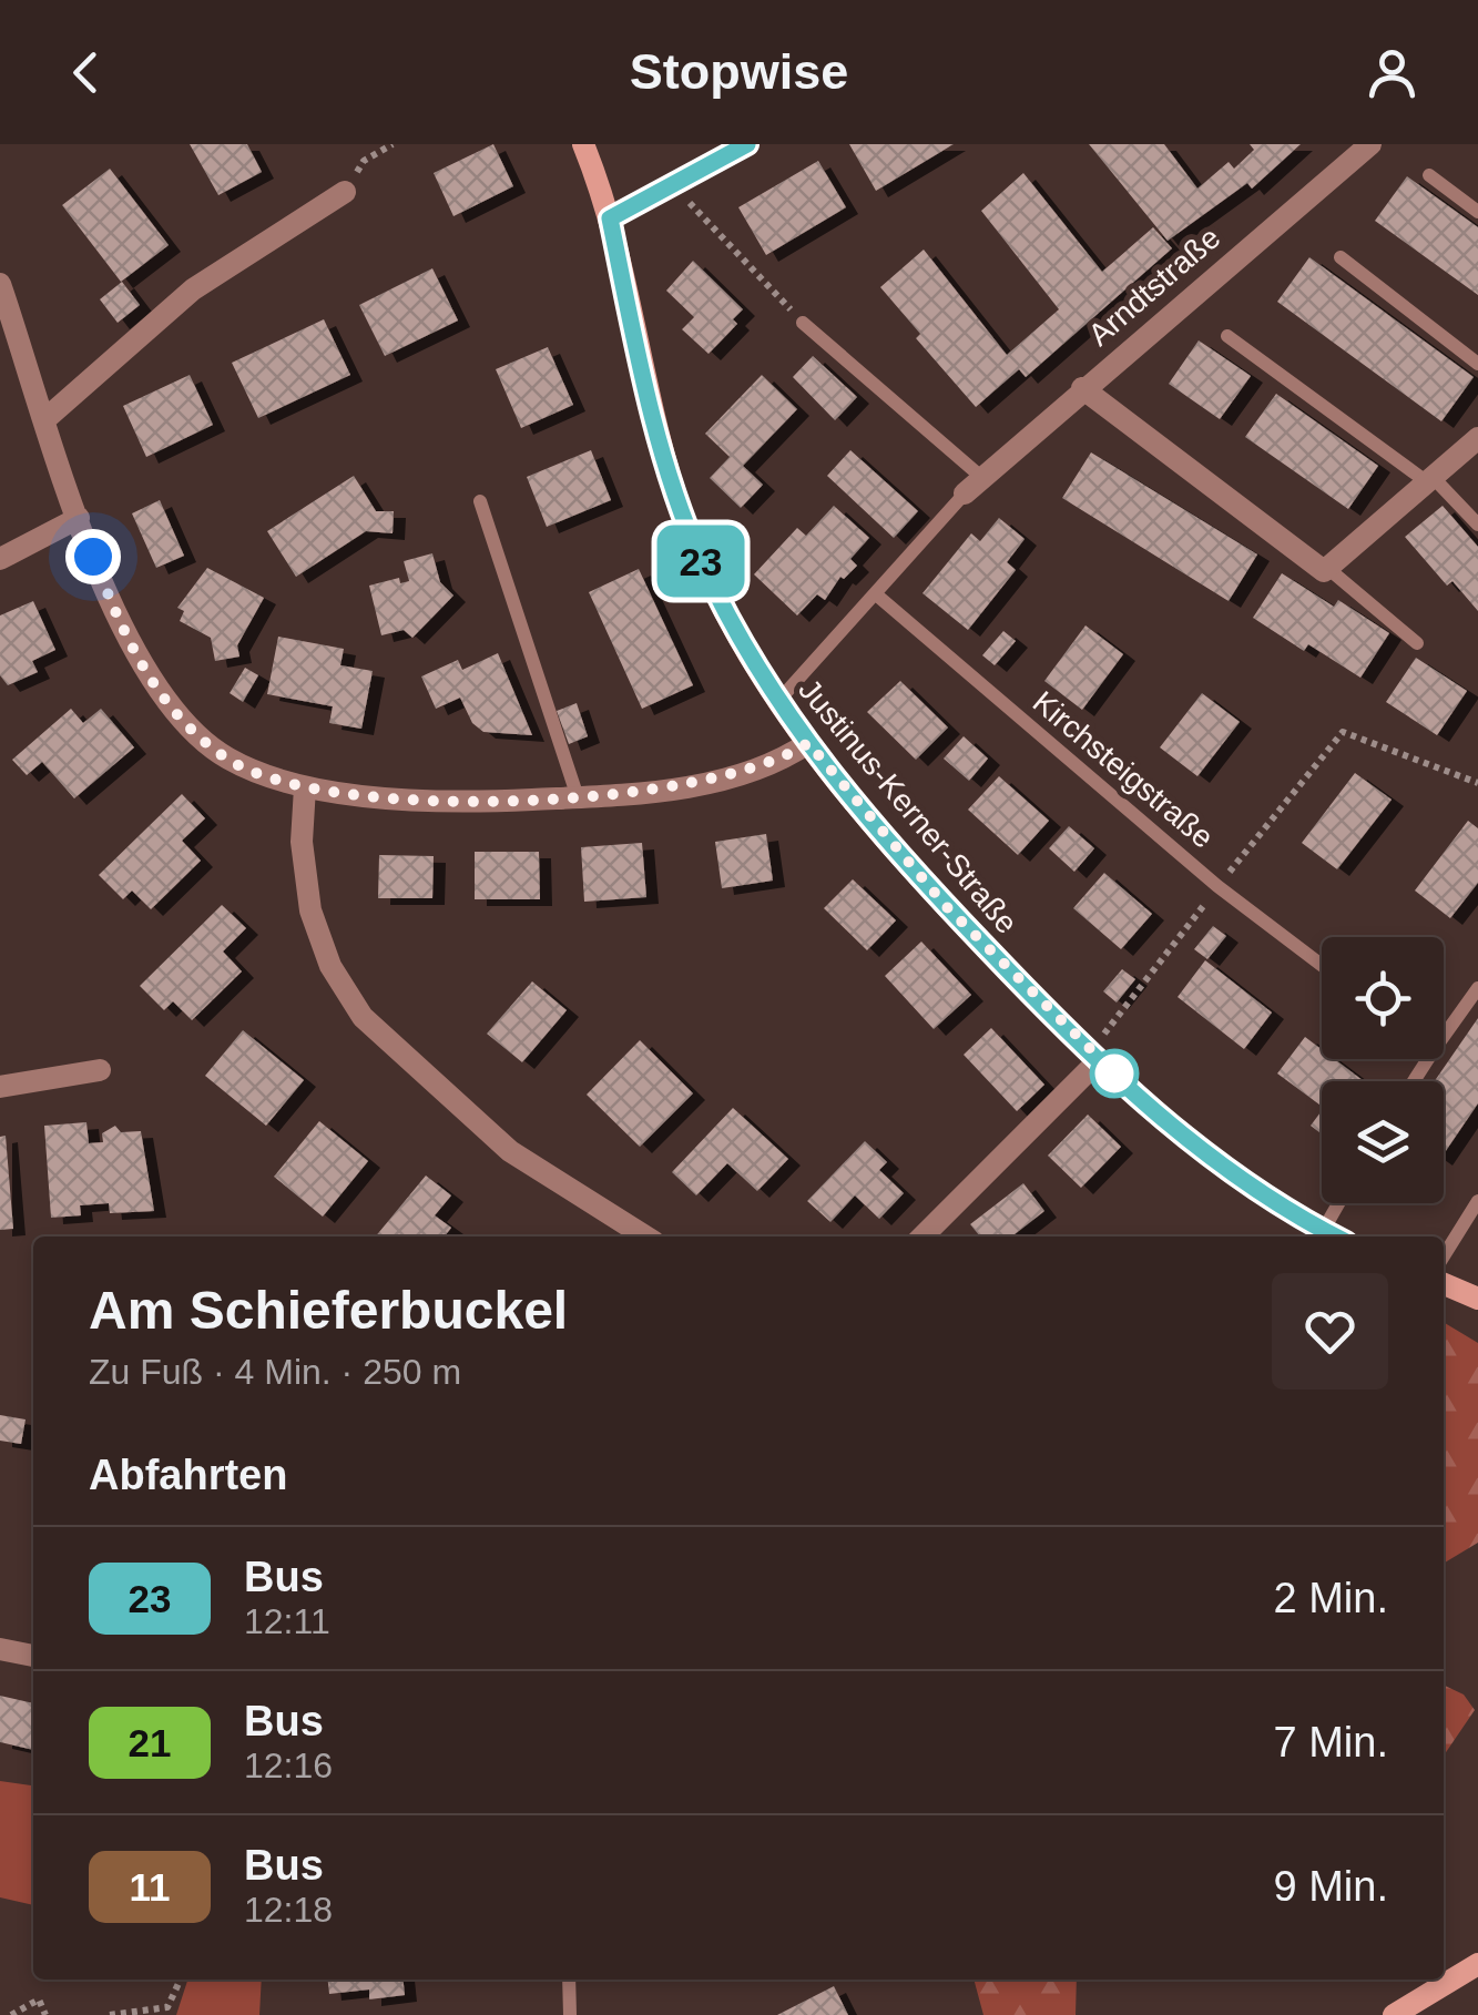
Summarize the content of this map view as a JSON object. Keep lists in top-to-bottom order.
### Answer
{
  "streets": {
    "street": ["Arndtstraße", "Justinus-Kerner-Straße"],
    "lane": ["Kirchsteigstraße"]
  },
  "crossings": [
    ["Arndtstraße", "Kirchsteigstraße"],
    ["Arndtstraße", "Justinus-Kerner-Straße"]
  ],
  "lines": ["bus line 23"],
  "page": {
    "header": "Stopwise",
    "on_map": "23",
    "heading": [
      ["Am Schieferbuckel", "Zu Fuß · 4 Min. · 250 m"],
      "Abfahrten"
    ],
    "list": [
      {
        "mark": "23",
        "name": "Bus",
        "note": "12:11",
        "value": "2 Min."
      },
      {
        "mark": "21",
        "name": "Bus",
        "note": "12:16",
        "value": "7 Min."
      },
      {
        "mark": "11",
        "name": "Bus",
        "note": "12:18",
        "value": "9 Min."
      }
    ]
  }
}
